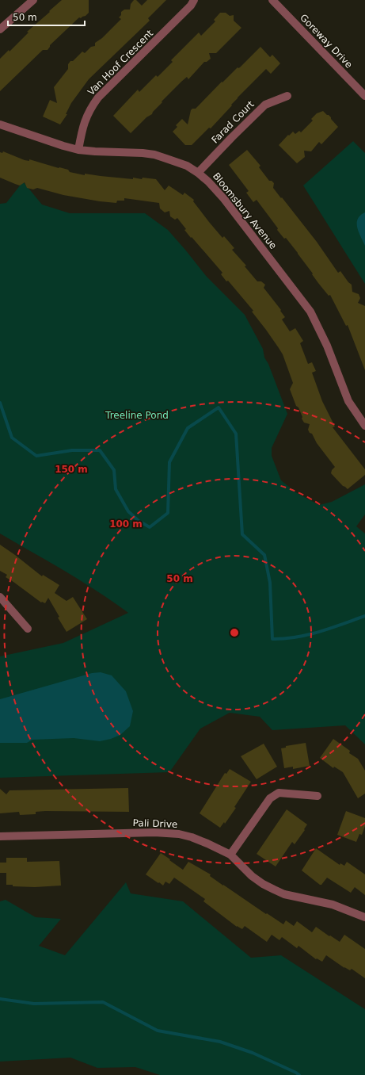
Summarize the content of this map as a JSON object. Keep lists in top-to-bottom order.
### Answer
{
  "streets": {
    "street": [
      "Goreway Drive",
      "Van Hoof Crescent",
      "Farad Court",
      "Bloomsbury Avenue",
      "Pali Drive"
    ]
  },
  "crossings": [
    ["Van Hoof Crescent", "Bloomsbury Avenue"],
    ["Farad Court", "Bloomsbury Avenue"]
  ],
  "parks": ["Treeline Pond"],
  "scale_bar": "50 m",
  "rings": ["150 m", "100 m", "50 m"]
}
